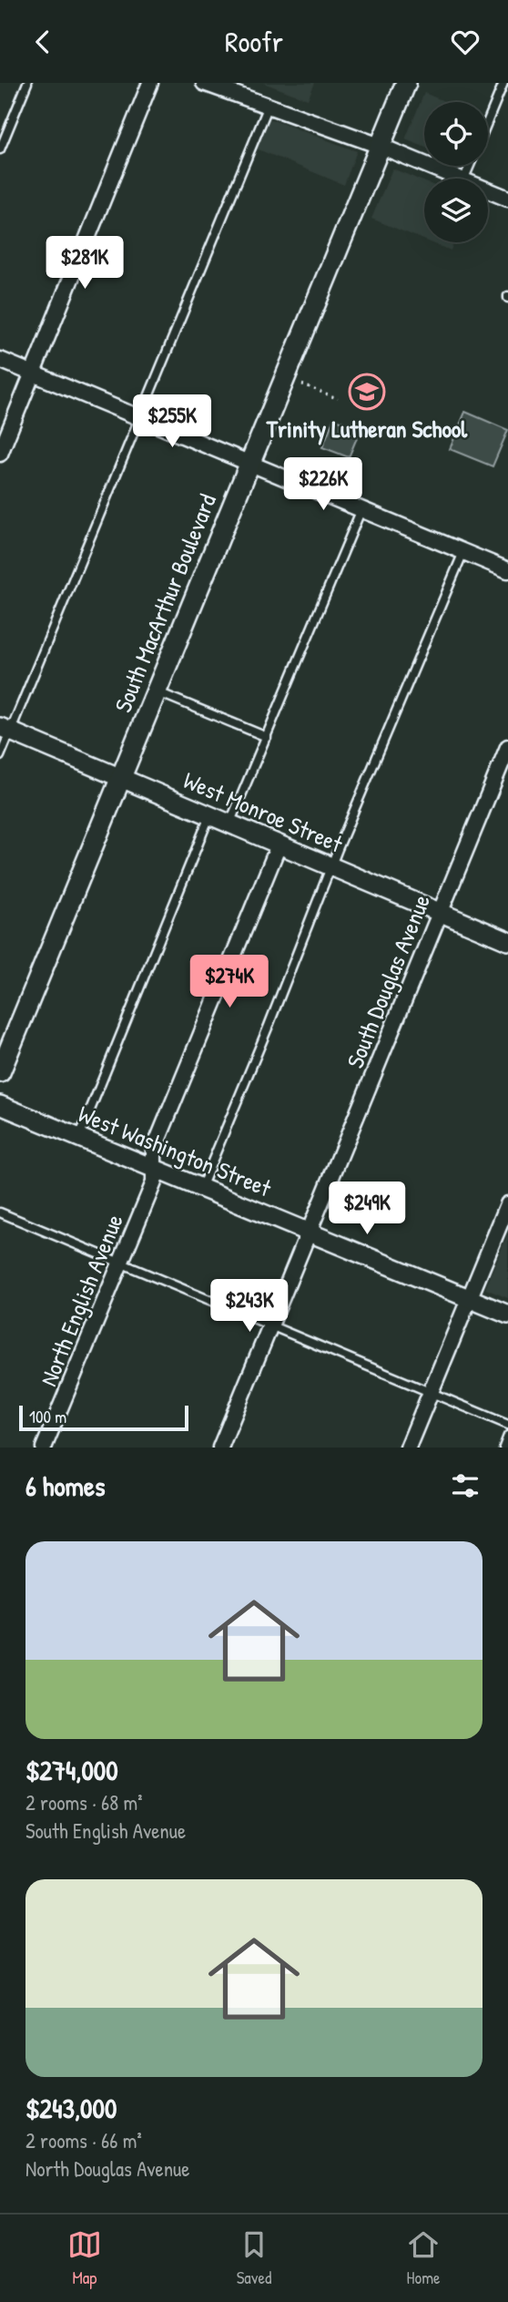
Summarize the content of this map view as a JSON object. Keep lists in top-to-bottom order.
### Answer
{
  "streets": {
    "main road": ["South MacArthur Boulevard"],
    "street": [
      "West Monroe Street",
      "South Douglas Avenue",
      "West Washington Street",
      "North English Avenue"
    ]
  },
  "crossings": [
    ["South MacArthur Boulevard", "West Monroe Street"],
    ["West Monroe Street", "South Douglas Avenue"],
    ["West Monroe Street", "North English Avenue"],
    ["South Douglas Avenue", "West Washington Street"],
    ["West Washington Street", "North English Avenue"]
  ],
  "places": {
    "school or university": ["Trinity Lutheran School"]
  },
  "scale_bar": "100 m",
  "page": {
    "header": "Roofr",
    "price": [
      "$281K",
      "$255K",
      "$226K",
      "$274K",
      "$249K",
      "$243K"
    ],
    "scale": "100 m",
    "heading": "6 homes",
    "list": [
      {
        "name": "$274,000",
        "note": "2 rooms · 68 m² · South English Avenue"
      },
      {
        "name": "$243,000",
        "note": "2 rooms · 66 m² · North Douglas Avenue"
      }
    ],
    "tabs": ["Map", "Saved", "Home"]
  }
}
